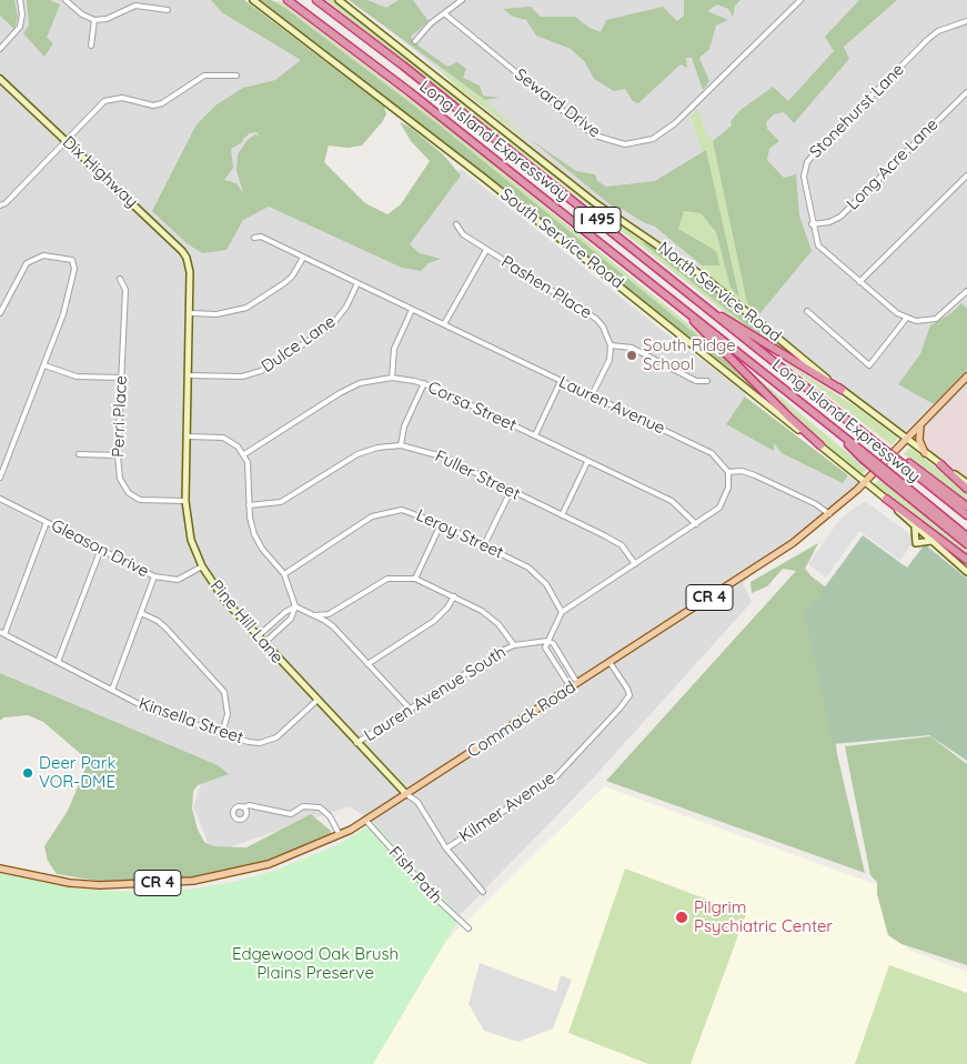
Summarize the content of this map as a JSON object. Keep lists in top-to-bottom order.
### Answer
{
  "streets": {
    "highway": ["Long Island Expressway", "I 495"],
    "main road": [
      "Dix Highway",
      "South Service Road",
      "North Service Road",
      "CR 4",
      "Pine Hill Lane",
      "Commack Road"
    ],
    "street": [
      "Seward Drive",
      "Stonehurst Lane",
      "Long Acre Lane",
      "Pashen Place",
      "Dulce Lane",
      "Lauren Avenue",
      "Corsa Street",
      "Perri Place",
      "Fuller Street",
      "Leroy Street",
      "Gleason Drive",
      "Lauren Avenue South",
      "Kinsella Street",
      "Kilmer Avenue",
      "Fish Path"
    ]
  },
  "crossings": [
    ["Stonehurst Lane", "Long Acre Lane"],
    ["Dix Highway", "Pine Hill Lane"],
    ["South Service Road", "Commack Road"],
    ["North Service Road", "Commack Road"],
    ["Dulce Lane", "Lauren Avenue"],
    ["Dulce Lane", "Pine Hill Lane"],
    ["Perri Place", "Pine Hill Lane"],
    ["Gleason Drive", "Pine Hill Lane"],
    ["Pine Hill Lane", "Lauren Avenue South"],
    ["Pine Hill Lane", "Commack Road"],
    ["Pine Hill Lane", "Kinsella Street"],
    ["Commack Road", "Kilmer Avenue"],
    ["Commack Road", "Fish Path"]
  ],
  "parks": ["Edgewood Oak Brush Plains Preserve"],
  "places": ["South Ridge School", "Deer Park VOR-DME", "Pilgrim Psychiatric Center"]
}
